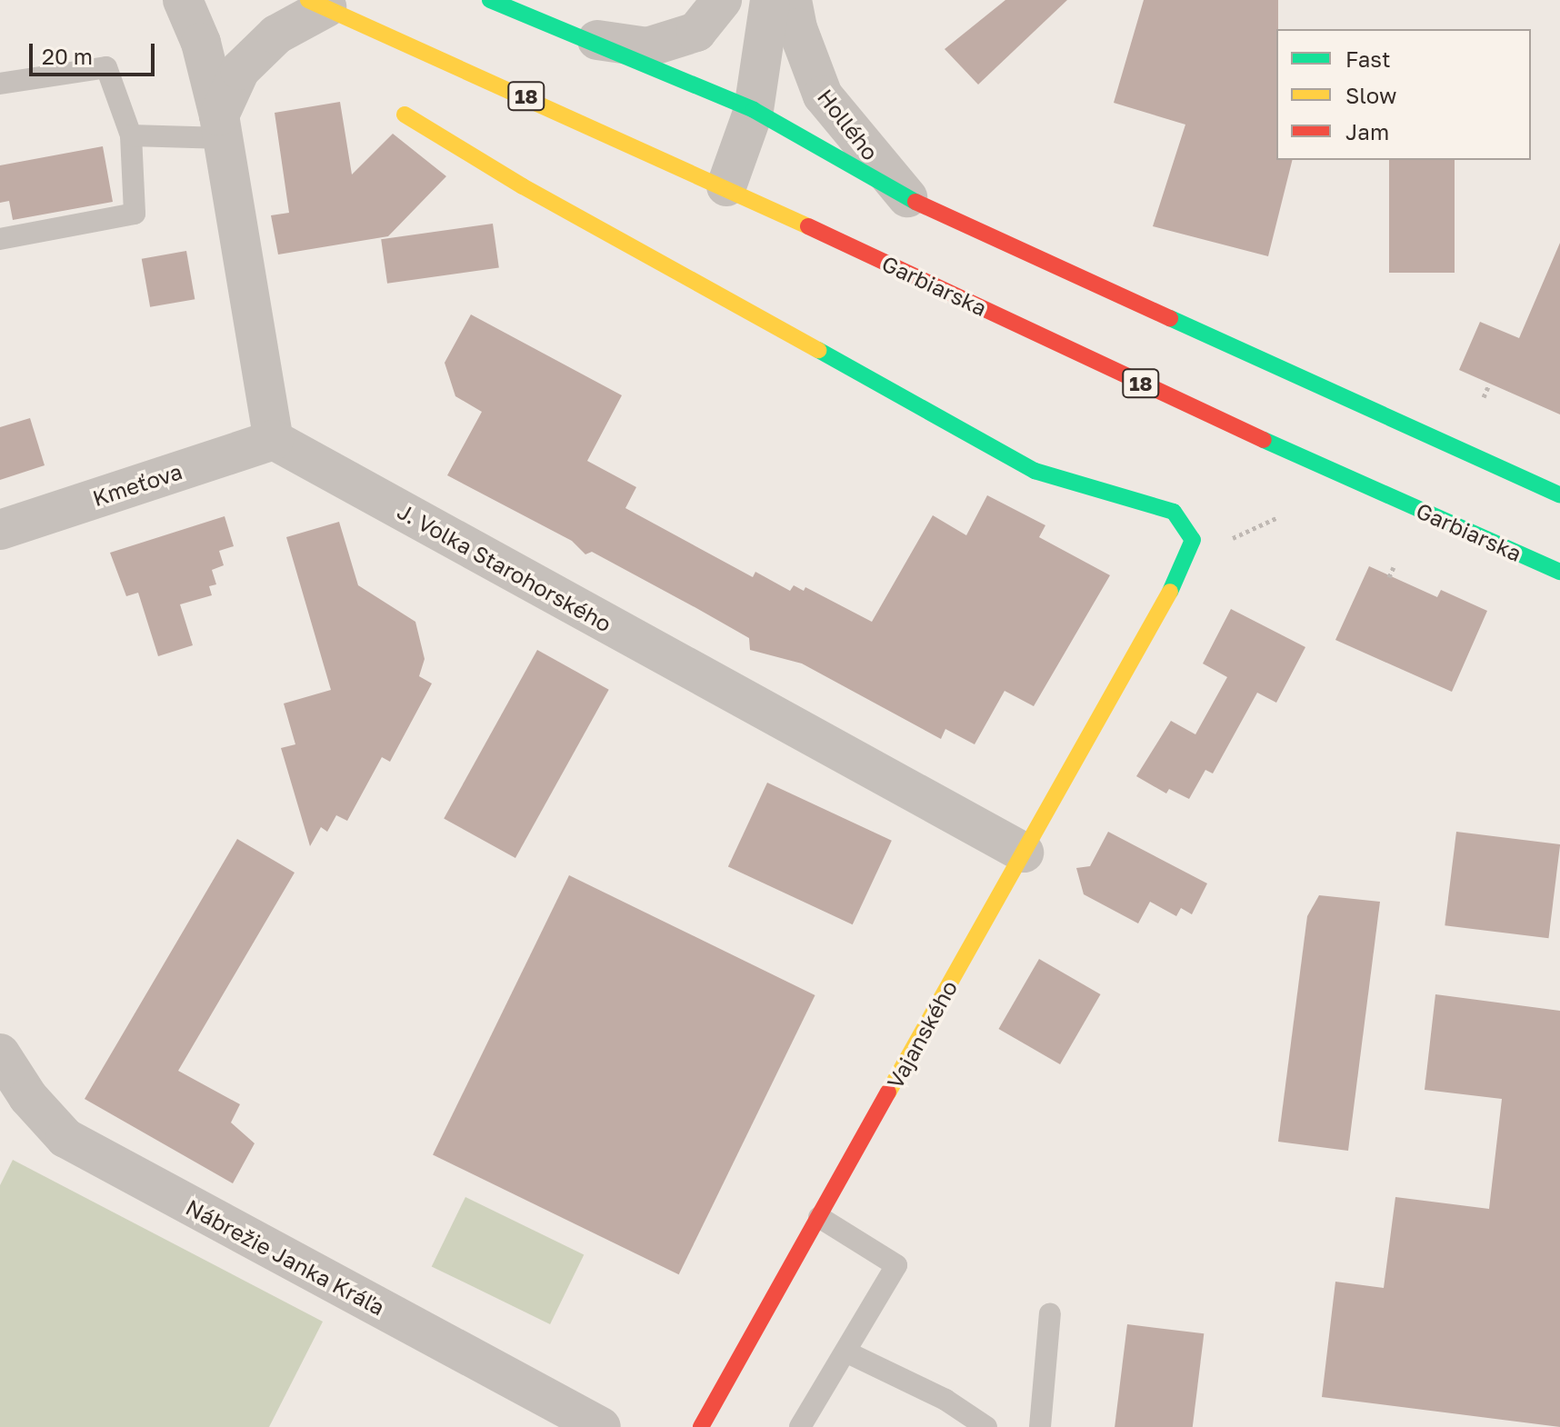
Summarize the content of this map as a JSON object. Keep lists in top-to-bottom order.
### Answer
{
  "streets": {
    "main road": ["18", "Garbiarska", "Vajanského"],
    "street": [
      "Hollého",
      "Kmeťova",
      "J. Volka Starohorského",
      "Nábrežie Janka Kráľa"
    ]
  },
  "crossings": [
    ["Kmeťova", "J. Volka Starohorského"],
    ["J. Volka Starohorského", "Vajanského"]
  ],
  "legend": ["Fast", "Slow", "Jam"],
  "scale_bar": "20 m"
}
